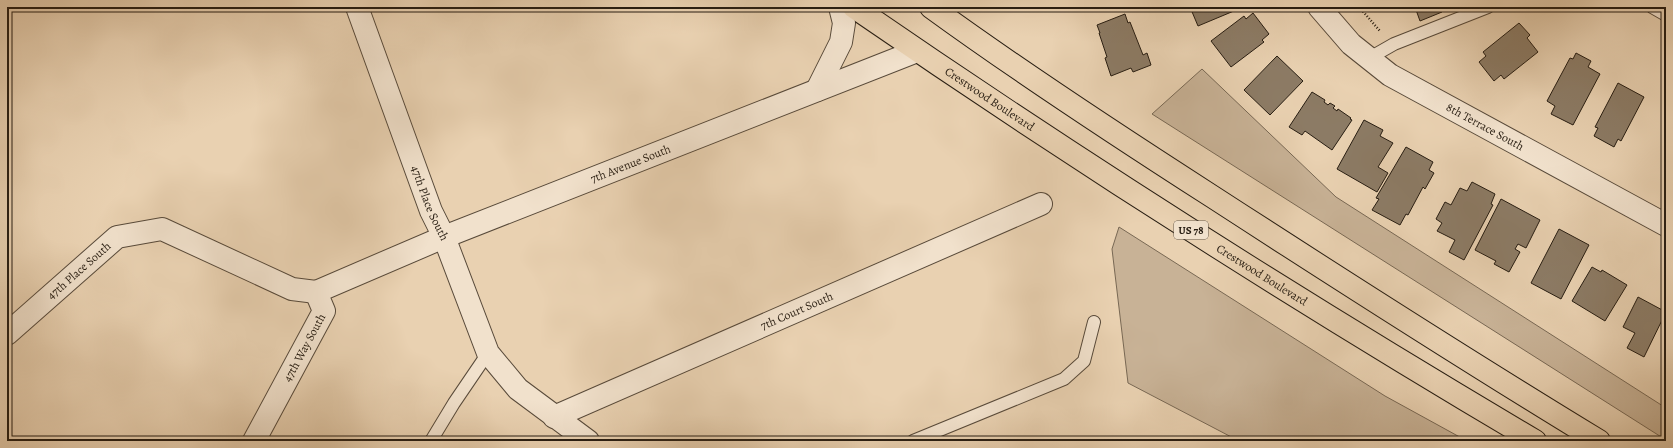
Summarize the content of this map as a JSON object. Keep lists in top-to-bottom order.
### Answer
{
  "streets": {
    "main road": ["Crestwood Boulevard", "US 78"],
    "street": [
      "8th Terrace South",
      "7th Avenue South",
      "47th Place South",
      "7th Court South",
      "47th Way South"
    ]
  },
  "crossings": [
    ["Crestwood Boulevard", "7th Avenue South"],
    ["7th Avenue South", "47th Place South"],
    ["47th Place South", "7th Court South"],
    ["47th Place South", "47th Way South"]
  ]
}
